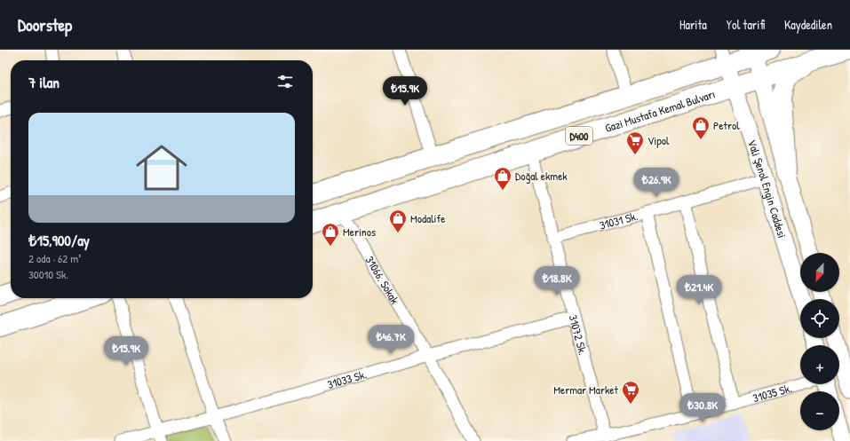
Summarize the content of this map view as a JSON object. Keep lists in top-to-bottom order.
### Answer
{
  "streets": {
    "highway": ["Gazi Mustafa Kemal Bulvarı", "D400"],
    "main road": ["Vali Şenol Engin Caddesi"],
    "street": [
      "31031 Sk.",
      "31066. Sokak",
      "31072 Sk.",
      "31033 Sk.",
      "31035 Sk."
    ]
  },
  "crossings": [
    ["Gazi Mustafa Kemal Bulvarı", "Vali Şenol Engin Caddesi"],
    ["Gazi Mustafa Kemal Bulvarı", "31066. Sokak"],
    ["Gazi Mustafa Kemal Bulvarı", "31072 Sk."],
    ["Vali Şenol Engin Caddesi", "31031 Sk."],
    ["31031 Sk.", "31072 Sk."],
    ["31066. Sokak", "31033 Sk."],
    ["31072 Sk.", "31033 Sk."],
    ["31072 Sk.", "31035 Sk."]
  ],
  "places": {
    "shop": [
      "Petrol",
      "Doğal ekmek",
      "Modalife",
      "Merinos"
    ],
    "supermarket": ["Vipol", "Mermar Market"]
  },
  "north": "bottom",
  "page": {
    "header": "Doorstep",
    "nav": ["Harita", "Yol tarifi", "Kaydedilen"],
    "heading": "7 ilan",
    "price": [
      "₺15.9K",
      "₺26.9K",
      "₺18.8K",
      "₺21.4K",
      "₺46.7K",
      "₺15.9K",
      "₺30.8K"
    ],
    "list": [
      {
        "name": "₺15,900/ay",
        "note": "2 oda · 62 m² · 30010 Sk."
      }
    ],
    "map_buttons": ["+", "−"]
  }
}
